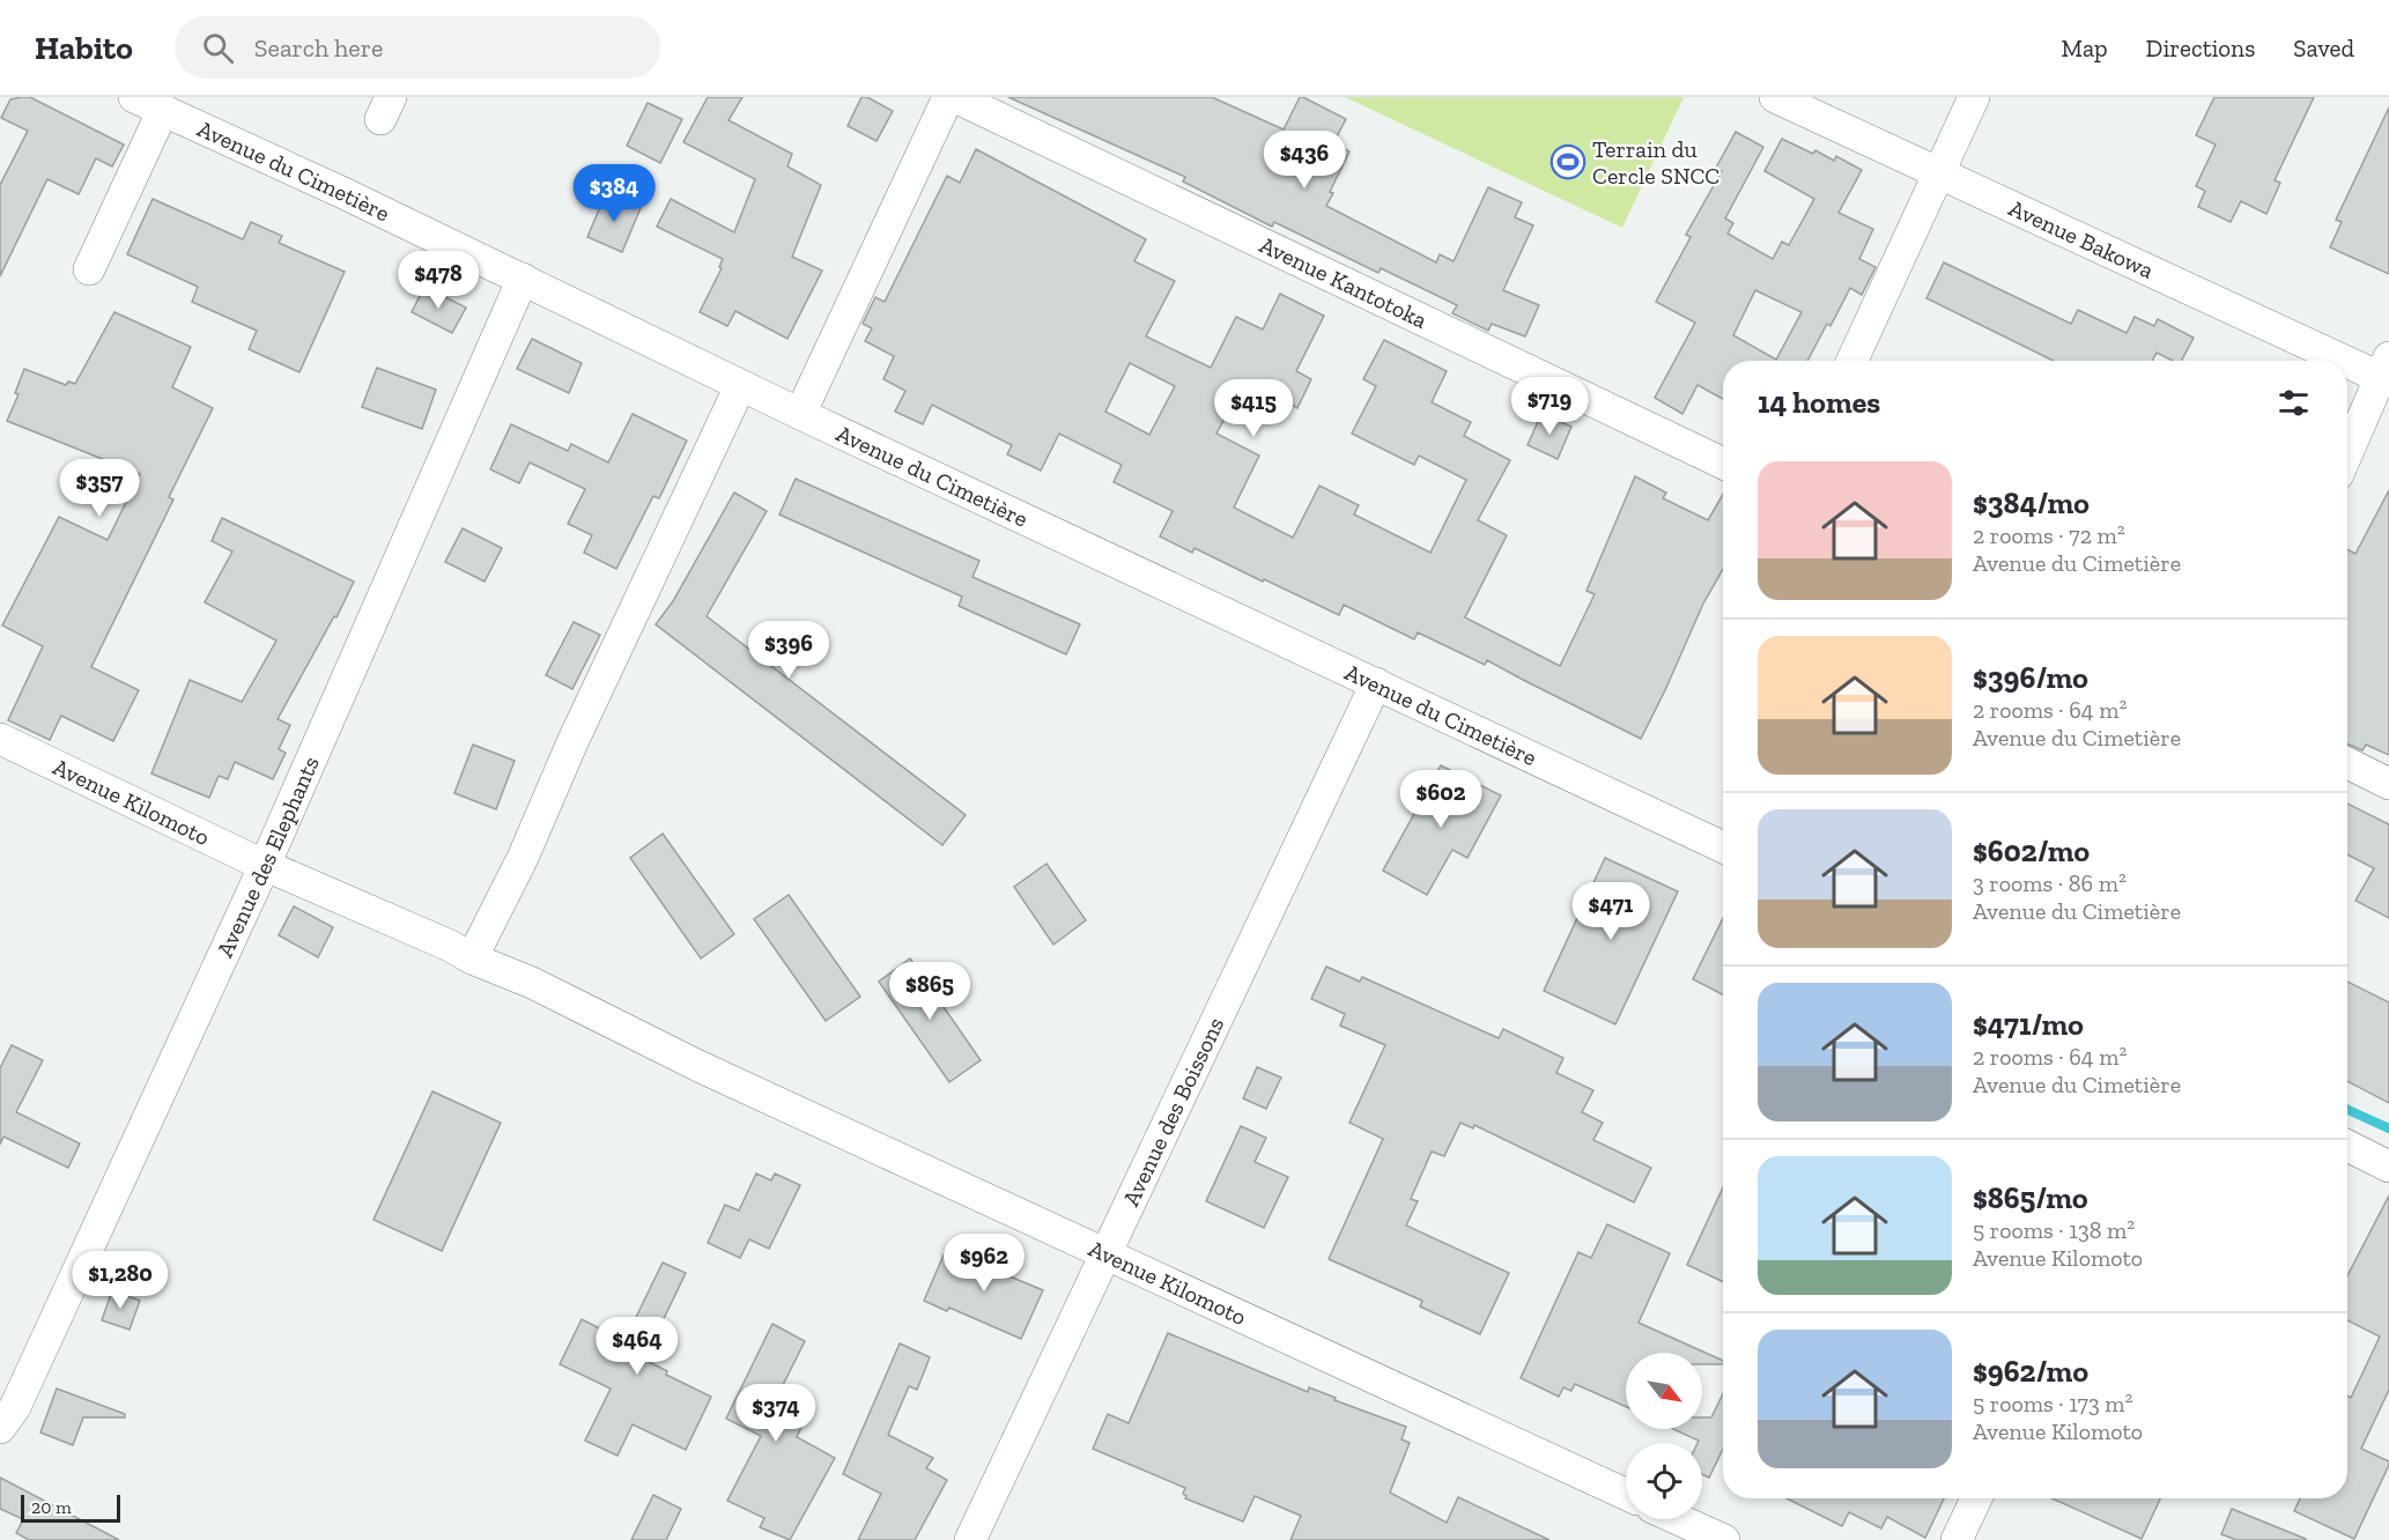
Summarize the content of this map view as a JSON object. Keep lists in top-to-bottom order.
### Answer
{
  "streets": {
    "street": [
      "Avenue du Cimetière",
      "Avenue Bakowa",
      "Avenue Kantotoka",
      "Avenue Kilomoto",
      "Avenue des Elephants",
      "Avenue des Boissons"
    ]
  },
  "crossings": [
    ["Avenue du Cimetière", "Avenue des Elephants"],
    ["Avenue du Cimetière", "Avenue des Boissons"],
    ["Avenue Kilomoto", "Avenue des Elephants"],
    ["Avenue Kilomoto", "Avenue des Boissons"]
  ],
  "places": {
    "sports": ["Terrain du Cercle SNCC"]
  },
  "scale_bar": "20 m",
  "north": "bottom right",
  "page": {
    "header": "Habito",
    "search": "Search here",
    "nav": ["Map", "Directions", "Saved"],
    "price": [
      "$436",
      "$384",
      "$478",
      "$719",
      "$415",
      "$357",
      "$396",
      "$602",
      "$471",
      "$865",
      "$962",
      "$1,280",
      "$464",
      "$374"
    ],
    "heading": "14 homes",
    "list": [
      {
        "name": "$384/mo",
        "note": "2 rooms · 72 m² · Avenue du Cimetière"
      },
      {
        "name": "$396/mo",
        "note": "2 rooms · 64 m² · Avenue du Cimetière"
      },
      {
        "name": "$602/mo",
        "note": "3 rooms · 86 m² · Avenue du Cimetière"
      },
      {
        "name": "$471/mo",
        "note": "2 rooms · 64 m² · Avenue du Cimetière"
      },
      {
        "name": "$865/mo",
        "note": "5 rooms · 138 m² · Avenue Kilomoto"
      },
      {
        "name": "$962/mo",
        "note": "5 rooms · 173 m² · Avenue Kilomoto"
      }
    ],
    "scale": "20 m"
  }
}
